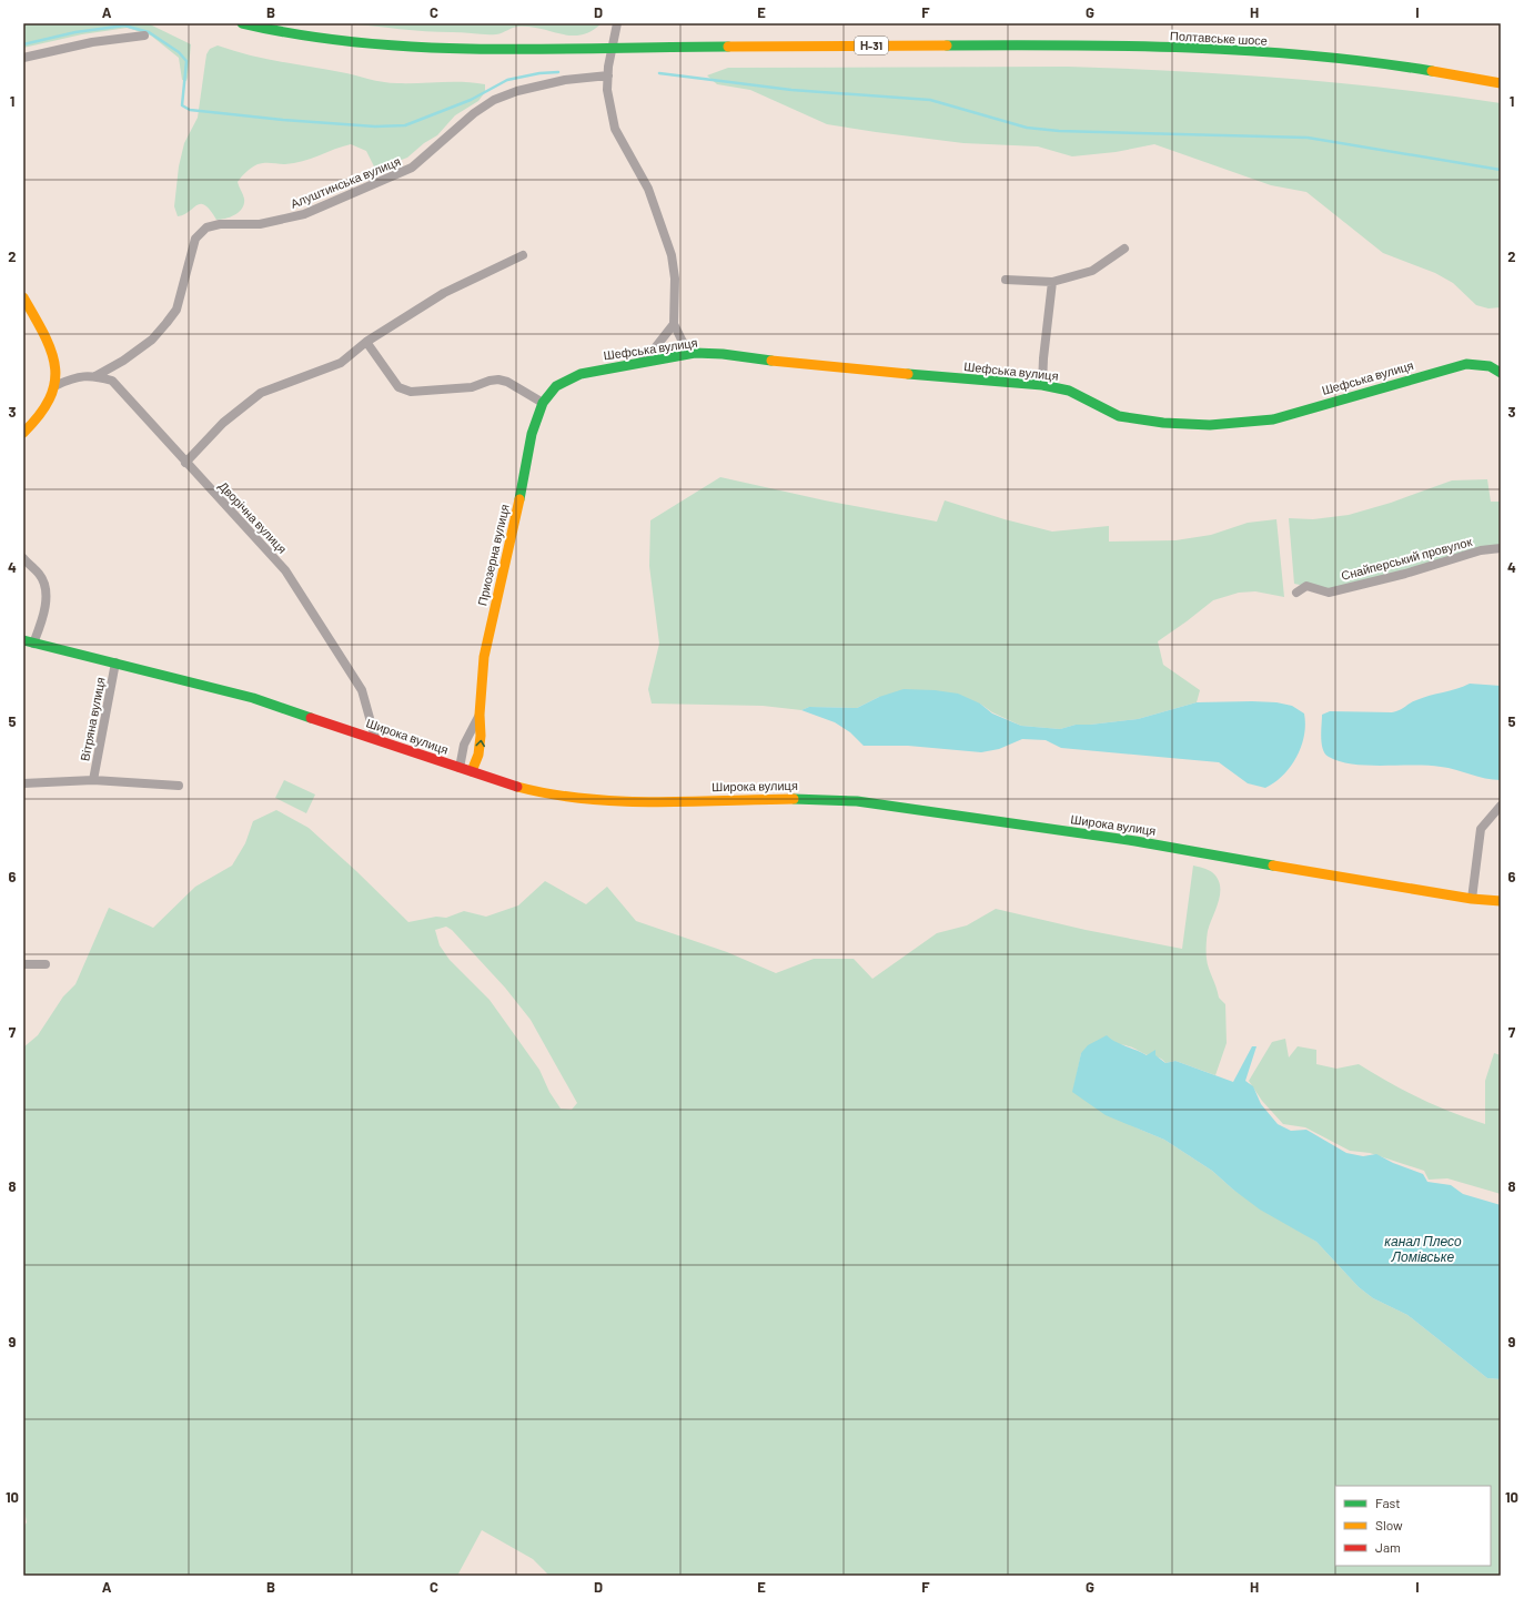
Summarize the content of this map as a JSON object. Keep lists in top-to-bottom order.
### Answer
{
  "streets": {
    "main road": [
      "Полтавське шосе",
      "Н-31",
      "Шефська вулиця",
      "Приозерна вулиця",
      "Широка вулиця"
    ],
    "street": [
      "Алуштинська вулиця",
      "Дворічна вулиця",
      "Снайперський провулок",
      "Вітряна вулиця"
    ]
  },
  "crossings": [
    ["Алуштинська вулиця", "Дворічна вулиця"],
    ["Шефська вулиця", "Приозерна вулиця"],
    ["Дворічна вулиця", "Широка вулиця"],
    ["Приозерна вулиця", "Широка вулиця"],
    ["Вітряна вулиця", "Широка вулиця"]
  ],
  "water": ["канал Плесо Ломівське"],
  "legend": ["Fast", "Slow", "Jam"],
  "grid": {
    "columns": [
      "A",
      "B",
      "C",
      "D",
      "E",
      "F",
      "G",
      "H",
      "I"
    ],
    "rows": [
      "1",
      "2",
      "3",
      "4",
      "5",
      "6",
      "7",
      "8",
      "9",
      "10"
    ]
  }
}
